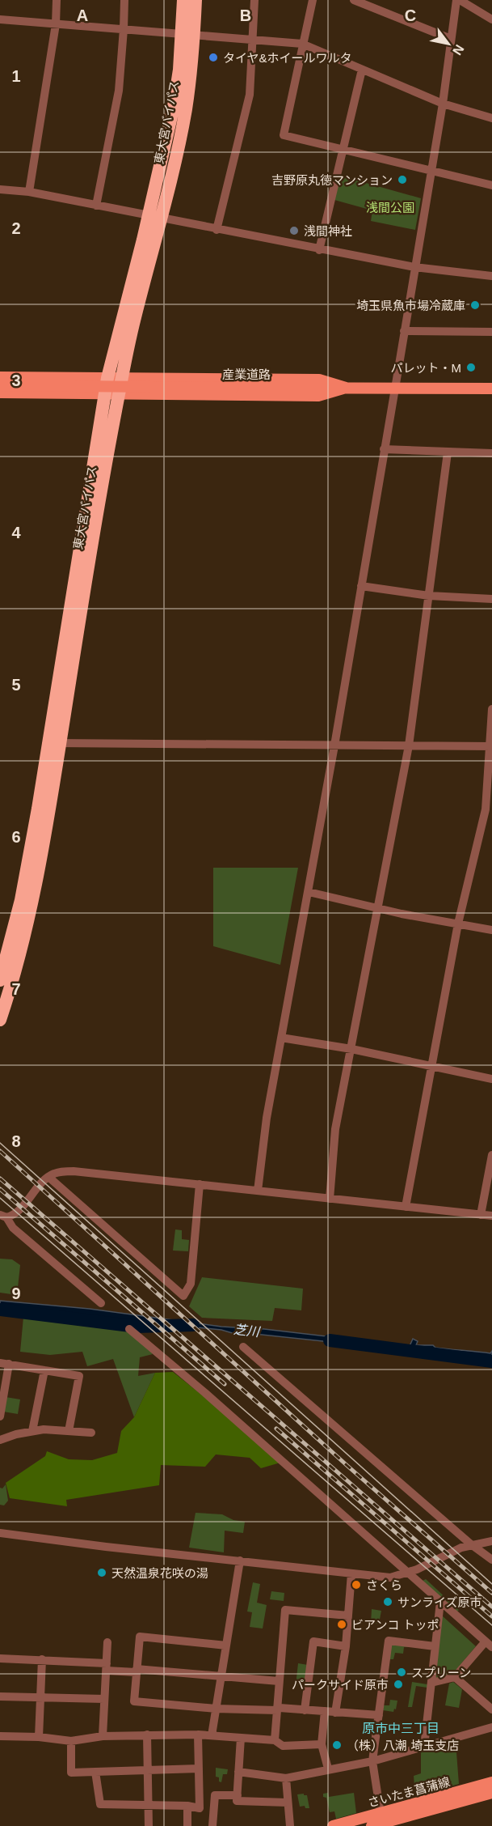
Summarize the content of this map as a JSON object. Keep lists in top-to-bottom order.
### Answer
{
  "streets": {
    "highway": ["東大宮バイパス"],
    "main road": ["産業道路", "さいたま菖蒲線"]
  },
  "districts": ["原市中三丁目"],
  "water": ["芝川"],
  "parks": ["浅間公園"],
  "places": [
    "タイヤ&ホイールワルタ",
    "吉野原丸徳マンション",
    "浅間神社",
    "埼玉県魚市場冷蔵庫",
    "パレット・M",
    "天然温泉花咲の湯",
    "さくら",
    "サンライズ原市",
    "ビアンコ トッポ",
    "スプリーン",
    "パークサイド原市",
    "（株）八潮 埼玉支店"
  ],
  "north": "bottom right",
  "grid": {
    "columns": ["A", "B", "C"],
    "rows": [
      "1",
      "2",
      "3",
      "4",
      "5",
      "6",
      "7",
      "8",
      "9"
    ]
  }
}
